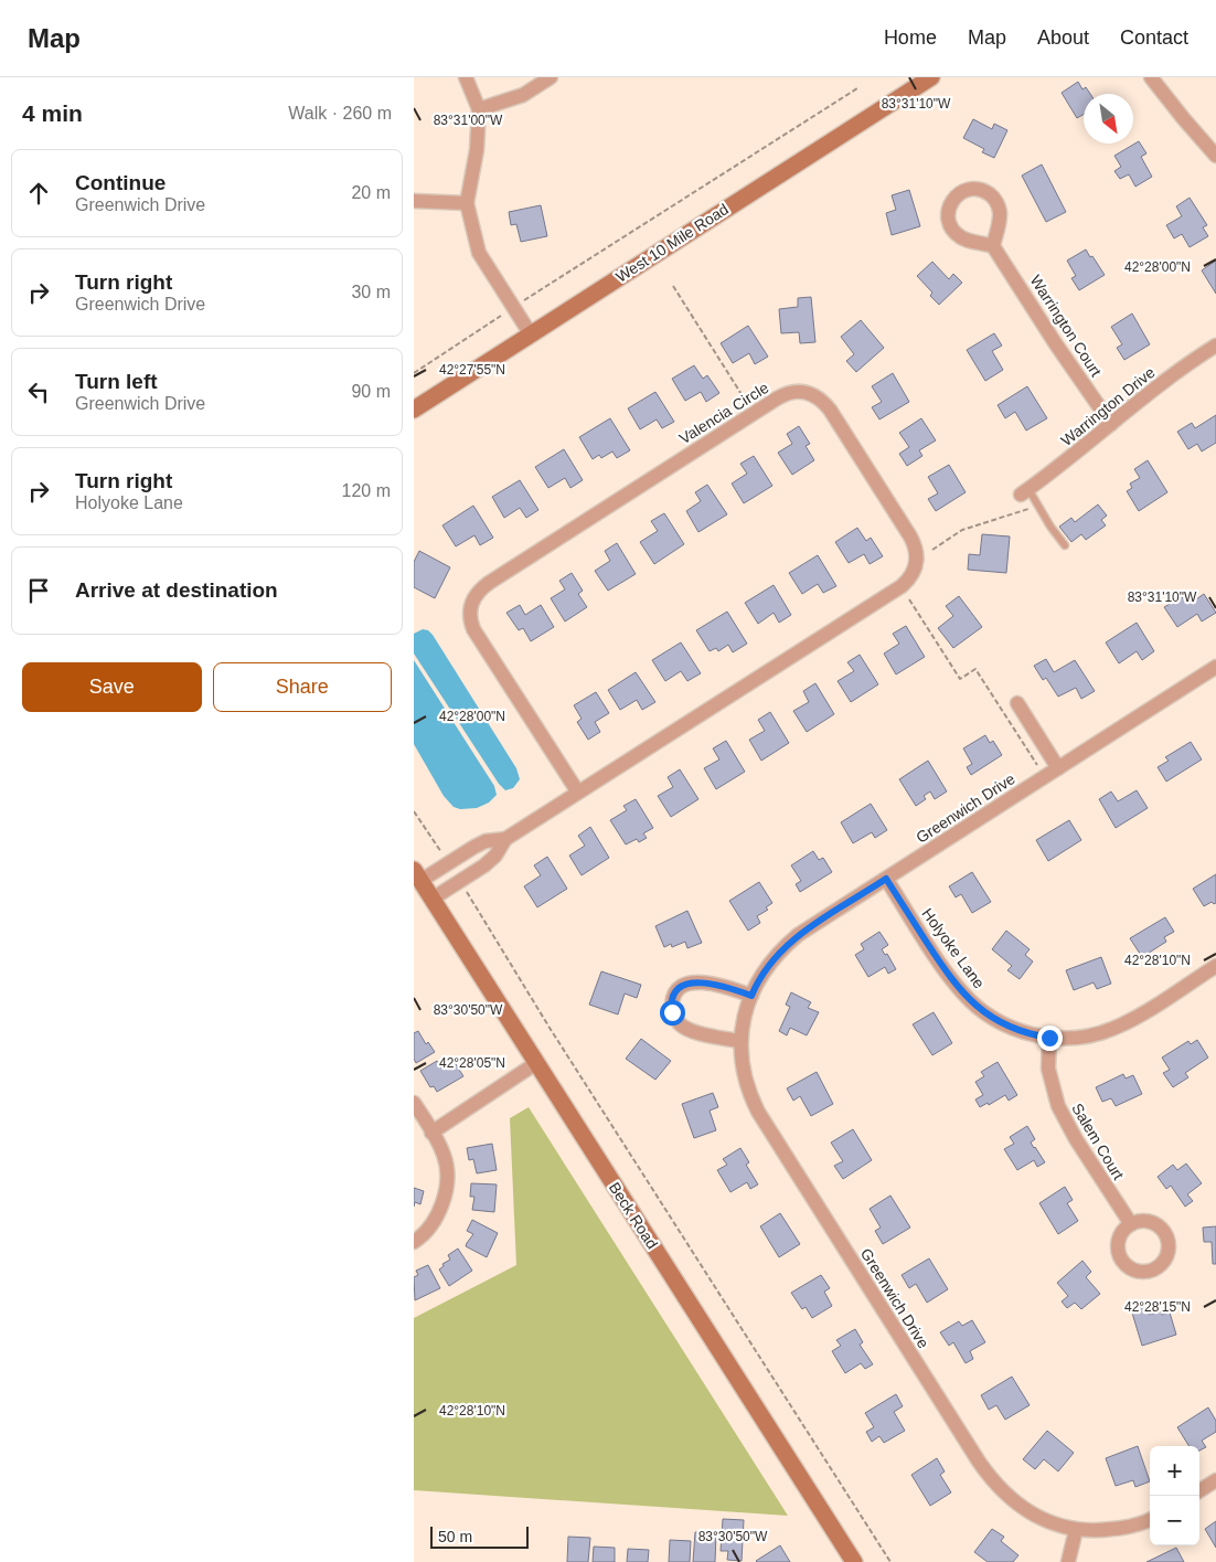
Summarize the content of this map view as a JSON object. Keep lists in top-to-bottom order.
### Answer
{
  "streets": {
    "main road": ["West 10 Mile Road", "Beck Road"],
    "street": [
      "Warrington Court",
      "Warrington Drive",
      "Valencia Circle",
      "Greenwich Drive",
      "Holyoke Lane",
      "Salem Court"
    ]
  },
  "crossings": [
    ["Warrington Court", "Warrington Drive"],
    ["Valencia Circle", "Beck Road"],
    ["Greenwich Drive", "Holyoke Lane"],
    ["Holyoke Lane", "Salem Court"]
  ],
  "scale_bar": "50 m",
  "north": "bottom right",
  "page": {
    "header": "Map",
    "nav": [
      "Home",
      "Map",
      "About",
      "Contact"
    ],
    "heading": ["4 min", "Walk · 260 m"],
    "list": [
      ["Continue", "Greenwich Drive", "20 m"],
      ["Turn right", "Greenwich Drive", "30 m"],
      ["Turn left", "Greenwich Drive", "90 m"],
      ["Turn right", "Holyoke Lane", "120 m"],
      "Arrive at destination"
    ],
    "buttons": ["Save", "Share"],
    "map_buttons": ["+", "−"],
    "scale": "50 m"
  },
  "coordinates": [
    "83°31'10\"W",
    "83°31'00\"W",
    "42°28'00\"N",
    "42°27'55\"N",
    "42°28'10\"N",
    "83°30'50\"W",
    "42°28'05\"N",
    "42°28'15\"N"
  ]
}
